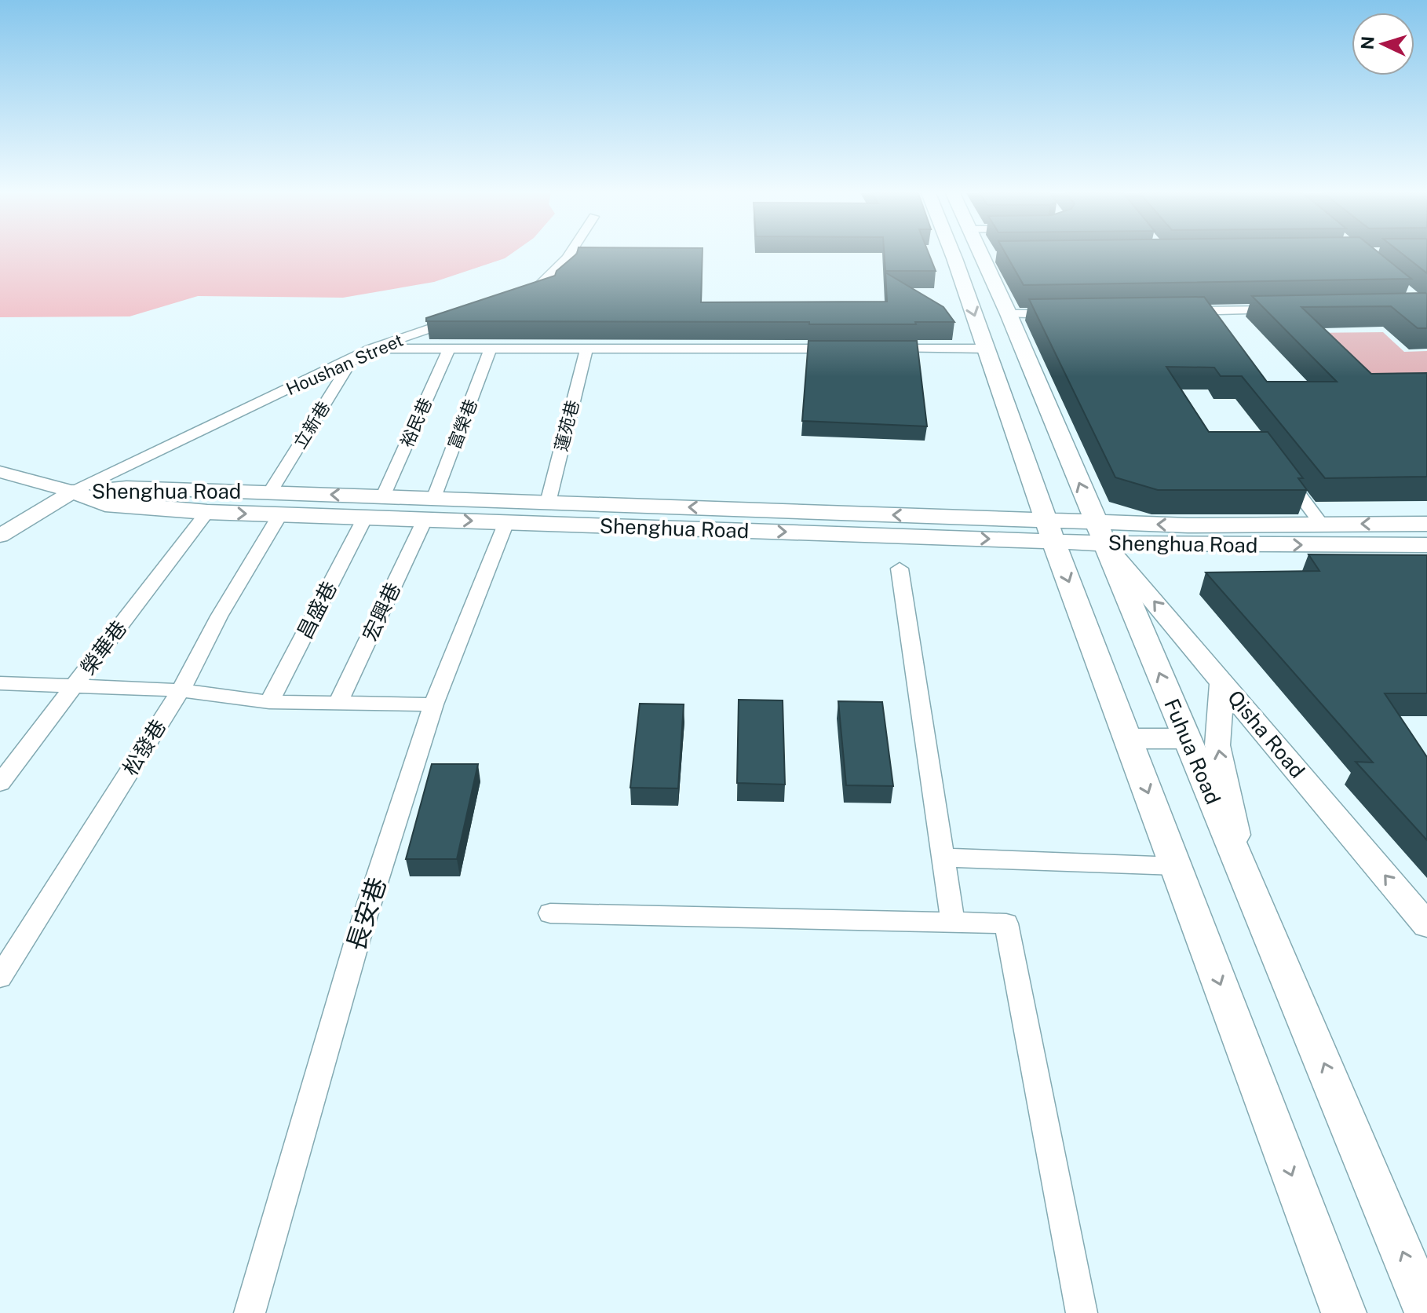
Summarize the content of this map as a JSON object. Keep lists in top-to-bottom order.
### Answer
{
  "streets": {
    "main road": ["Shenghua Road", "Fuhua Road"],
    "street": [
      "Houshan Street",
      "裕民巷",
      "富榮巷",
      "立新巷",
      "蓮苑巷",
      "昌盛巷",
      "宏興巷",
      "榮華巷",
      "Qisha Road",
      "松發巷",
      "長安巷"
    ]
  },
  "crossings": [
    ["Houshan Street", "立新巷"],
    ["Houshan Street", "Shenghua Road"],
    ["裕民巷", "Shenghua Road"],
    ["富榮巷", "Shenghua Road"],
    ["富榮巷", "宏興巷"],
    ["立新巷", "Shenghua Road"],
    ["蓮苑巷", "Shenghua Road"],
    ["Shenghua Road", "昌盛巷"],
    ["Shenghua Road", "宏興巷"],
    ["Shenghua Road", "榮華巷"],
    ["Shenghua Road", "Qisha Road"],
    ["Shenghua Road", "松發巷"],
    ["Shenghua Road", "Fuhua Road"],
    ["Shenghua Road", "長安巷"],
    ["Qisha Road", "Fuhua Road"]
  ],
  "one_way": ["Qisha Road"],
  "north": "left"
}
